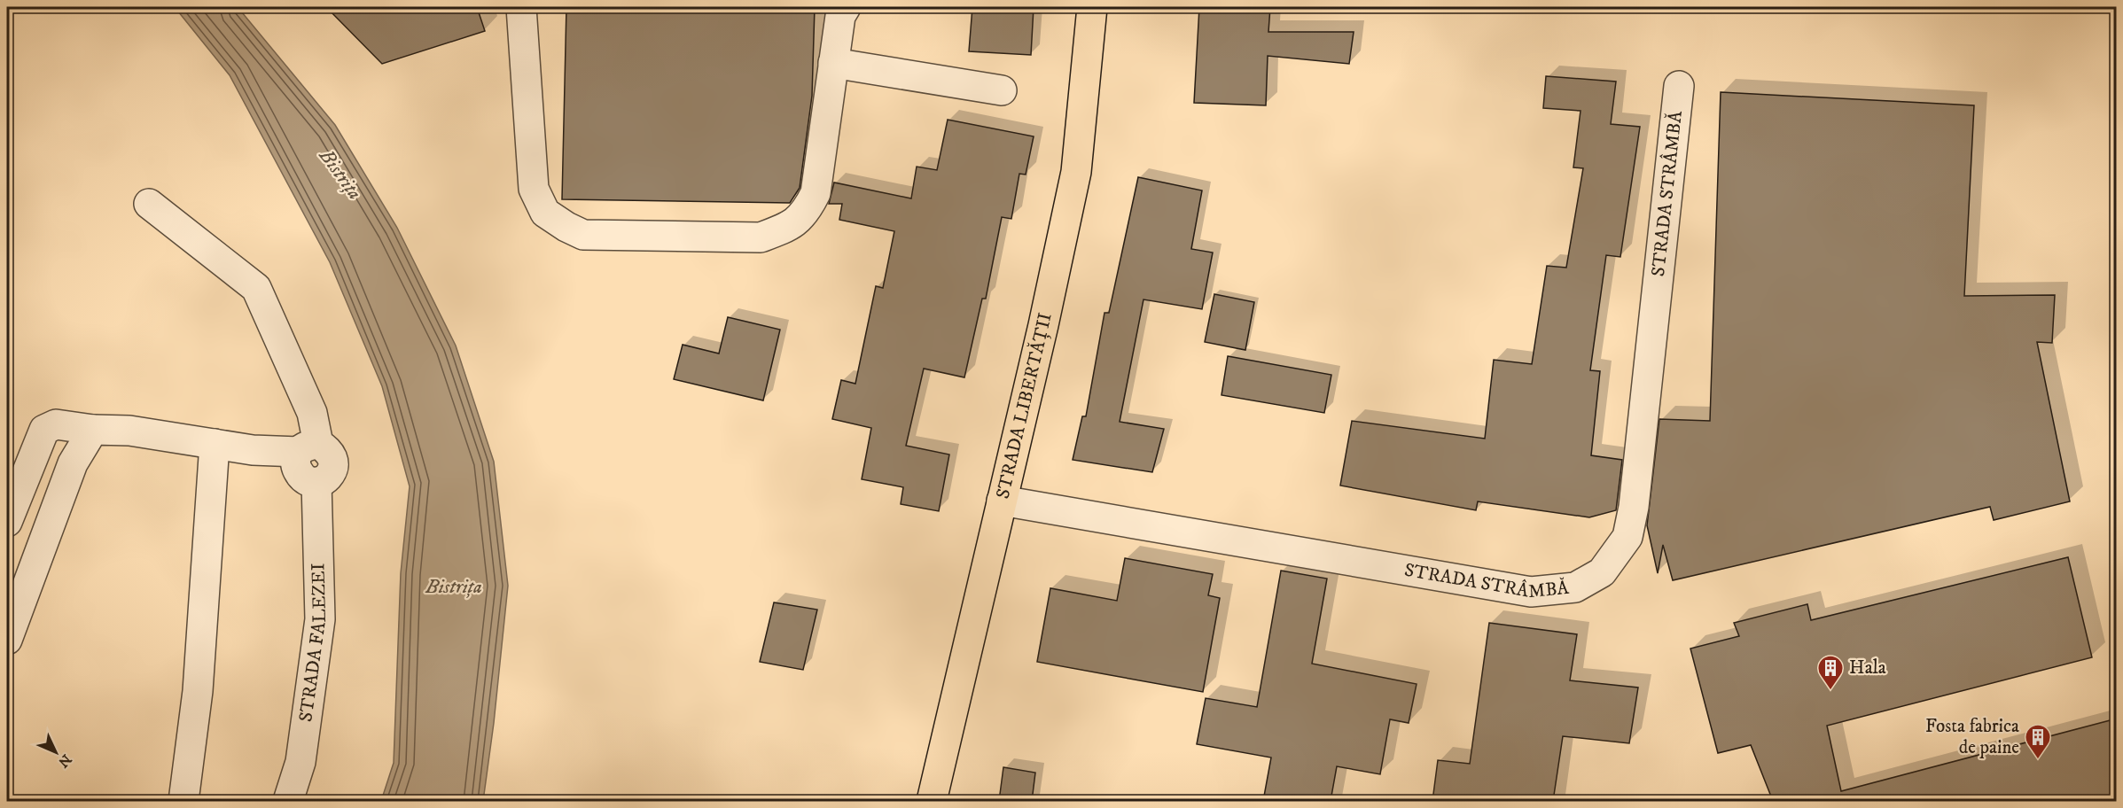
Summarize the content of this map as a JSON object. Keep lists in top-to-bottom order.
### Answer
{
  "streets": {
    "main road": ["STRADA LIBERTĂȚII"],
    "street": ["STRADA STRÂMBĂ", "STRADA FALEZEI"]
  },
  "crossings": [
    ["STRADA STRÂMBĂ", "STRADA LIBERTĂȚII"]
  ],
  "water": ["Bistrița"],
  "places": {
    "building": ["Hala", "Fosta fabrica de paine"]
  },
  "north": "bottom right"
}
